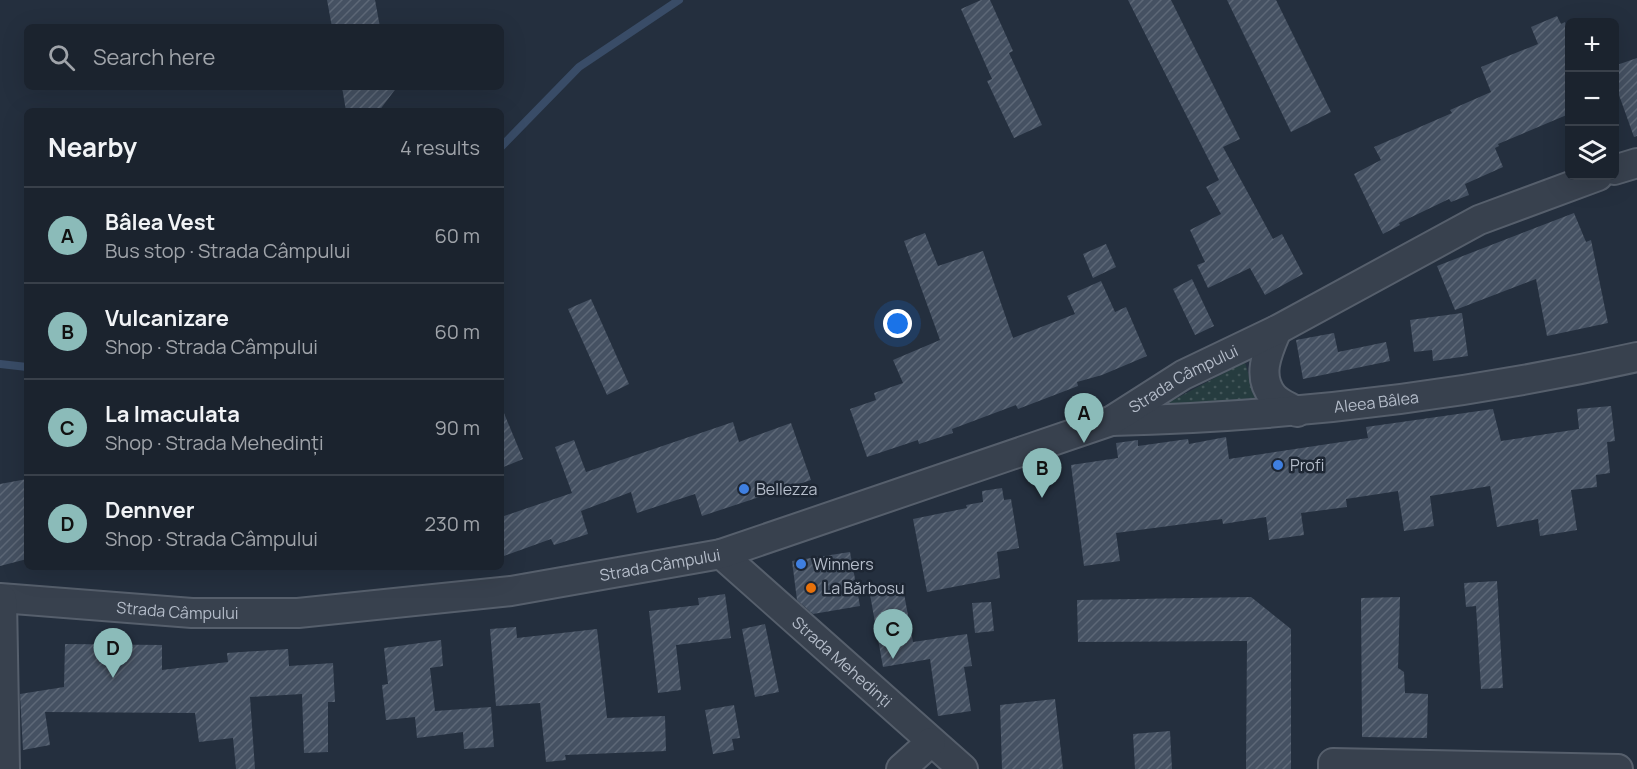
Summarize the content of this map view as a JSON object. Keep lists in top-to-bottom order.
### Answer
{
  "streets": {
    "street": ["Strada Câmpului", "Aleea Bâlea", "Strada Mehedinți"]
  },
  "crossings": [
    ["Strada Câmpului", "Aleea Bâlea"],
    ["Strada Câmpului", "Strada Mehedinți"]
  ],
  "places": [
    "Profi",
    "Bellezza",
    "Winners",
    "La Bărbosu"
  ],
  "page": {
    "map_buttons": ["+", "−"],
    "search": "Search here",
    "heading": ["Nearby", "4 results"],
    "list": [
      {
        "mark": "A",
        "name": "Bâlea Vest",
        "note": "Bus stop · Strada Câmpului",
        "value": "60 m"
      },
      {
        "mark": "B",
        "name": "Vulcanizare",
        "note": "Shop · Strada Câmpului",
        "value": "60 m"
      },
      {
        "mark": "C",
        "name": "La Imaculata",
        "note": "Shop · Strada Mehedinți",
        "value": "90 m"
      },
      {
        "mark": "D",
        "name": "Dennver",
        "note": "Shop · Strada Câmpului",
        "value": "230 m"
      }
    ],
    "pins": [
      "A",
      "B",
      "C",
      "D"
    ]
  }
}
